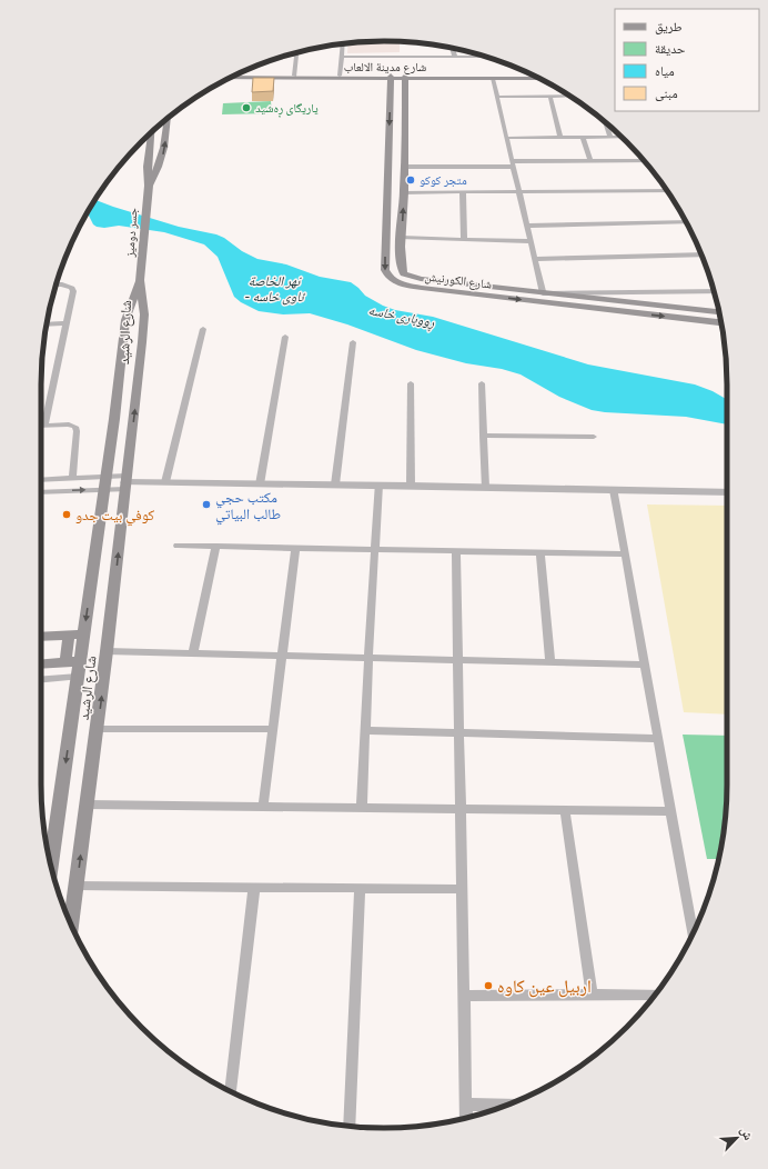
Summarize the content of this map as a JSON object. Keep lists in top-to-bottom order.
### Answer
{
  "streets": {
    "main road": [
      "شارع مدينة الالعاب",
      "جسر دوميز",
      "شارع الكورنيش",
      "شارع الرشيد"
    ]
  },
  "crossings": [
    ["شارع مدينة الالعاب", "شارع الكورنيش"],
    ["جسر دوميز", "شارع الرشيد"]
  ],
  "water": ["نهر الخاصة - ئاوی خاسە", "ڕووباری خاسە"],
  "places": [
    "یاریگای ڕەشید",
    "متجر كوكو",
    "مكتب حجي طالب البياتي",
    "كوفي بيت جدو",
    "اربيل عين كاوه"
  ],
  "legend": [
    "طريق",
    "حديقة",
    "مياه",
    "مبنى"
  ],
  "north": "top right"
}
